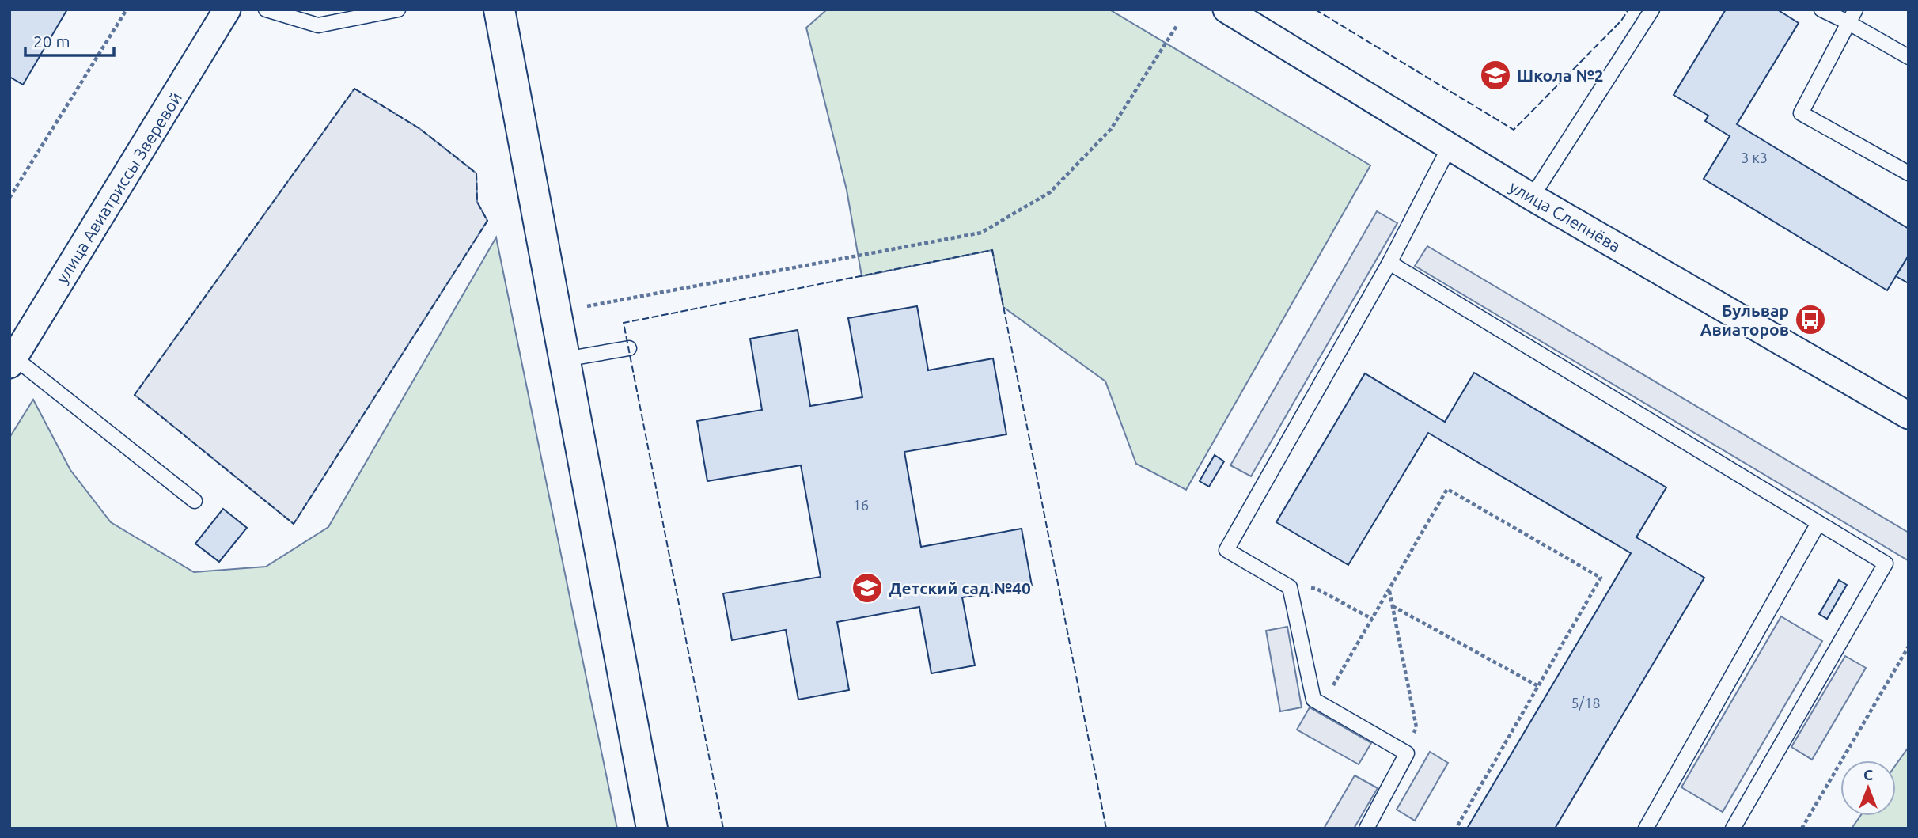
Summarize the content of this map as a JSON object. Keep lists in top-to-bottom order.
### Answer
{
  "streets": {
    "street": ["улица Авиатриссы Зверевой", "улица Слепнёва"]
  },
  "places": {
    "school or university": ["Школа №2", "Детский сад №40"],
    "bus stop": ["Бульвар Авиаторов"]
  },
  "house_numbers": ["3 к3", "16", "5/18"],
  "scale_bar": "20 m",
  "north": "top"
}
